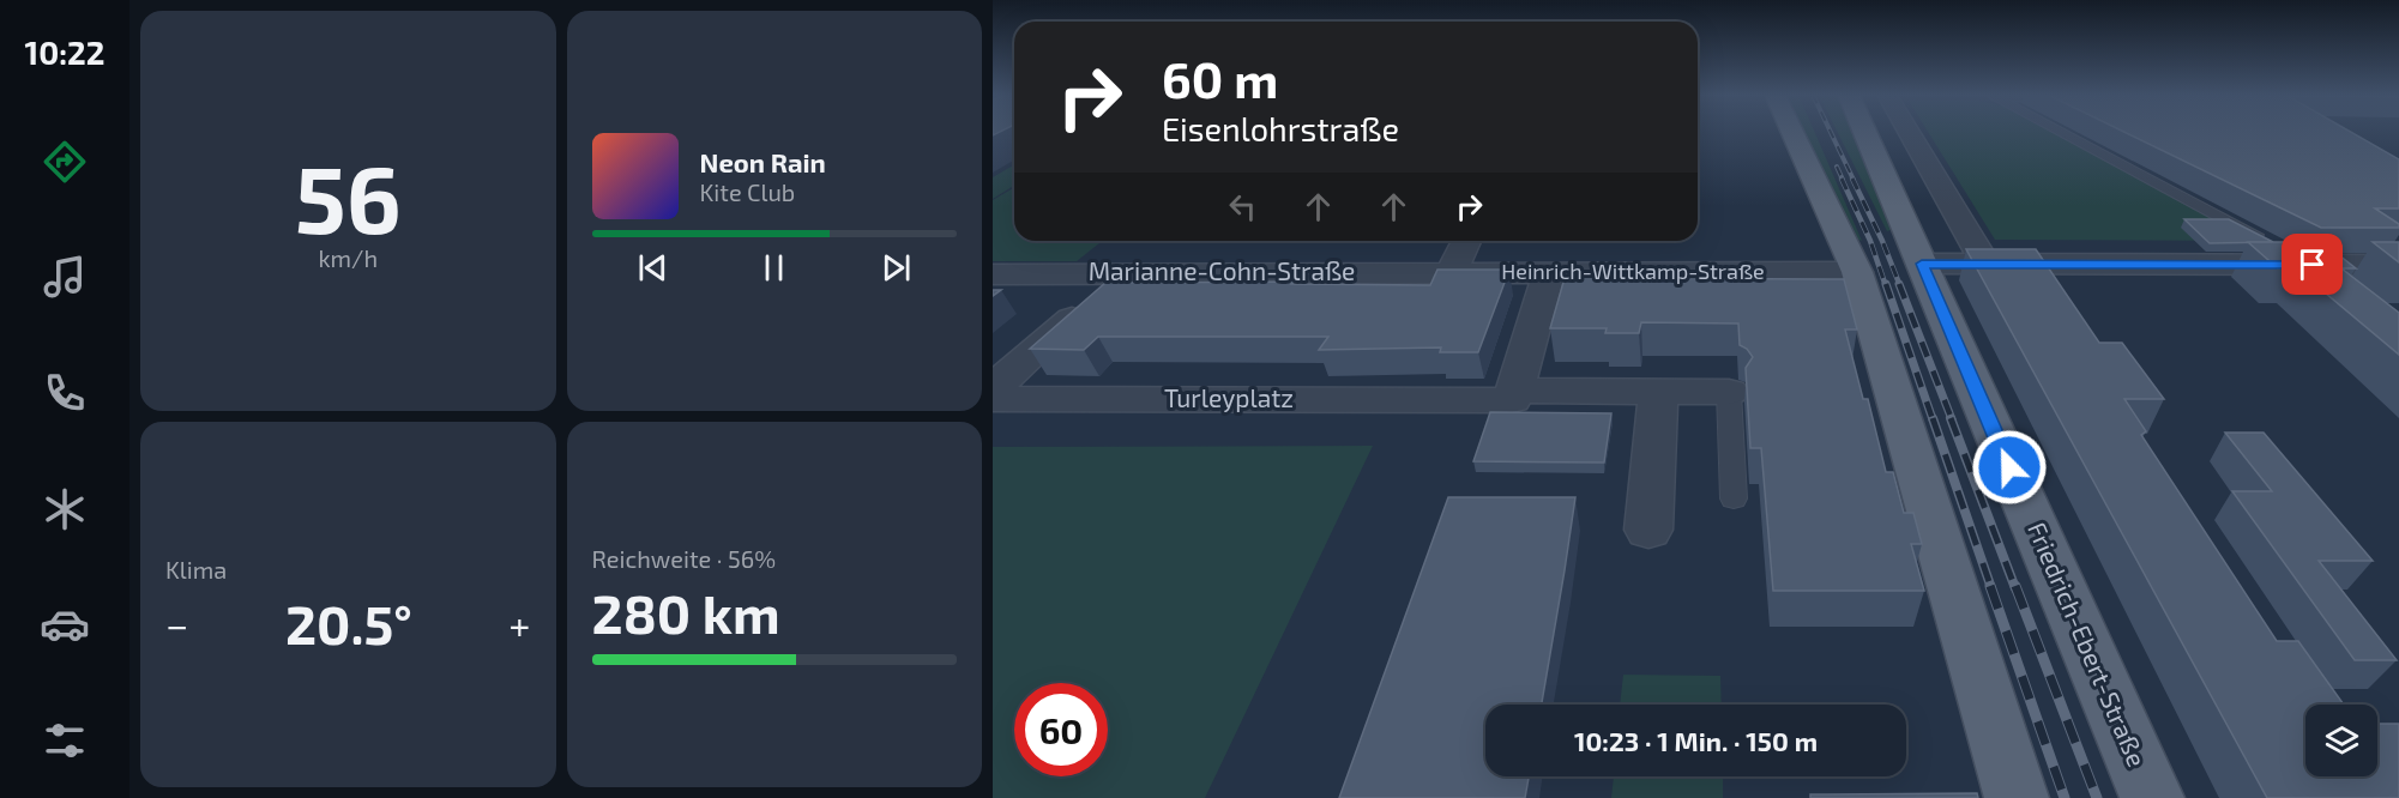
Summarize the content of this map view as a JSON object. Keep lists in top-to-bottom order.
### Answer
{
  "streets": {
    "main road": ["Friedrich-Ebert-Straße"],
    "street": ["Marianne-Cohn-Straße", "Heinrich-Wittkamp-Straße", "Turleyplatz"]
  },
  "crossings": [
    ["Marianne-Cohn-Straße", "Heinrich-Wittkamp-Straße"]
  ],
  "page": {
    "tabs": "10:22",
    "tile": [
      ["56", "km/h"],
      "Klima",
      ["Reichweite · 56%", "280 km"]
    ],
    "turn": ["60 m", "Eisenlohrstraße"],
    "song": ["Neon Rain", "Kite Club"],
    "heat": ["−", "20.5°", "+"],
    "limit": "60",
    "trip": "10:23 · 1 Min. · 150 m"
  }
}
